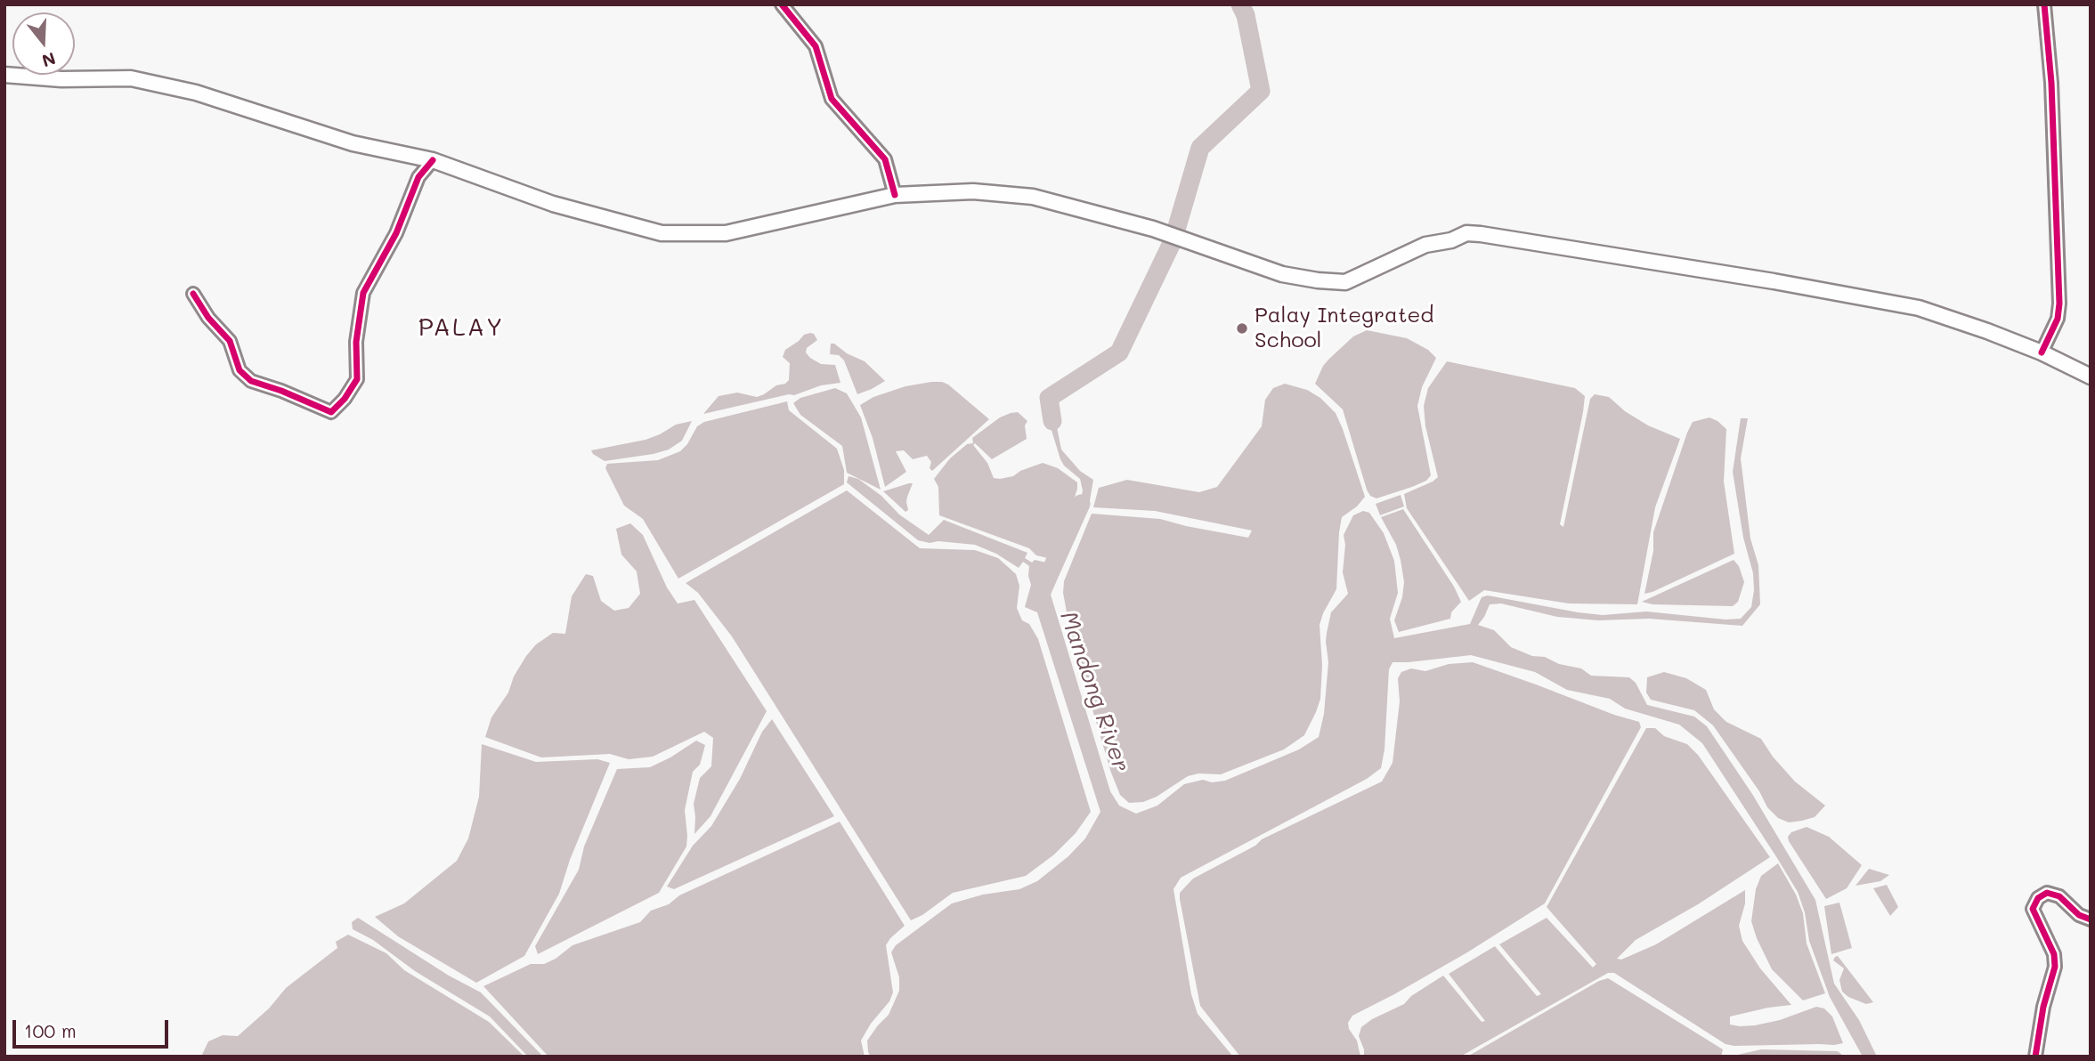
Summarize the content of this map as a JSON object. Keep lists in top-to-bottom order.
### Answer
{
  "districts": ["PALAY"],
  "water": ["Mandong River"],
  "places": ["Palay Integrated School"],
  "scale_bar": "100 m",
  "north": "bottom"
}
